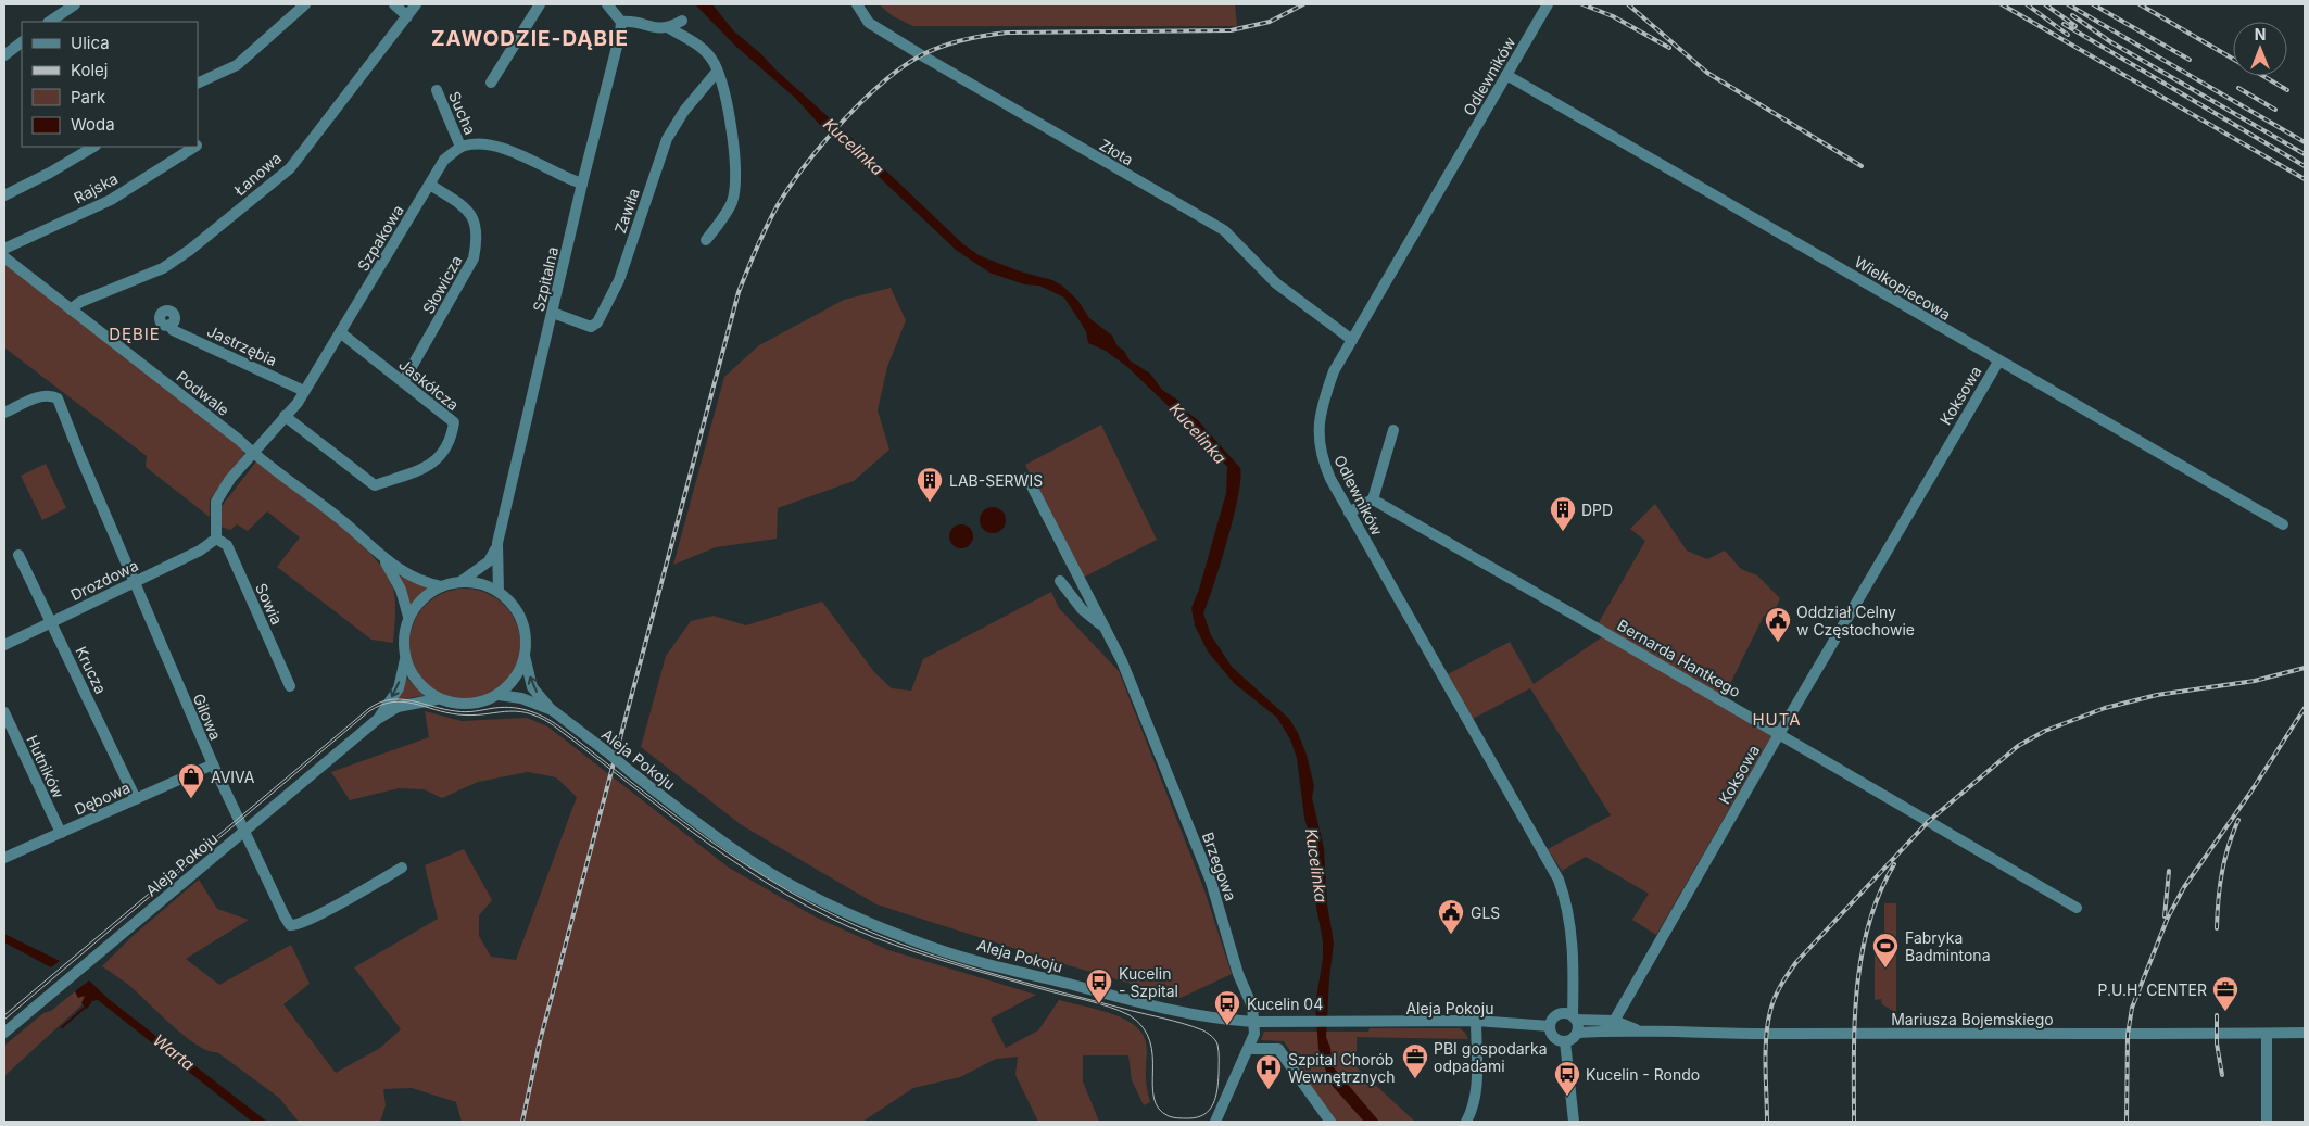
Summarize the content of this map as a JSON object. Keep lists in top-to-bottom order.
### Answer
{
  "streets": {
    "street": [
      "Odlewników",
      "Sucha",
      "Złota",
      "Łanowa",
      "Rajska",
      "Zawiła",
      "Szpakowa",
      "Szpitalna",
      "Słowicza",
      "Wielkopiecowa",
      "Jastrzębia",
      "Jaskółcza",
      "Podwale",
      "Koksowa",
      "Drozdowa",
      "Sowia",
      "Bernarda Hantkego",
      "Krucza",
      "Gilowa",
      "Aleja Pokoju",
      "Hutników",
      "Dębowa",
      "Brzegowa",
      "Mariusza Bojemskiego"
    ]
  },
  "crossings": [
    ["Odlewników", "Złota"],
    ["Odlewników", "Wielkopiecowa"],
    ["Odlewników", "Aleja Pokoju"],
    ["Odlewników", "Mariusza Bojemskiego"],
    ["Sucha", "Szpakowa"],
    ["Łanowa", "Podwale"],
    ["Zawiła", "Szpitalna"],
    ["Szpakowa", "Słowicza"],
    ["Szpakowa", "Jastrzębia"],
    ["Szpakowa", "Jaskółcza"],
    ["Szpakowa", "Podwale"],
    ["Szpakowa", "Drozdowa"],
    ["Szpakowa", "Sowia"],
    ["Szpitalna", "Podwale"],
    ["Szpitalna", "Aleja Pokoju"],
    ["Słowicza", "Jaskółcza"],
    ["Wielkopiecowa", "Koksowa"],
    ["Podwale", "Aleja Pokoju"],
    ["Koksowa", "Bernarda Hantkego"],
    ["Koksowa", "Mariusza Bojemskiego"],
    ["Drozdowa", "Sowia"],
    ["Drozdowa", "Krucza"],
    ["Drozdowa", "Gilowa"],
    ["Krucza", "Dębowa"],
    ["Gilowa", "Aleja Pokoju"],
    ["Gilowa", "Dębowa"],
    ["Aleja Pokoju", "Brzegowa"],
    ["Aleja Pokoju", "Mariusza Bojemskiego"],
    ["Hutników", "Dębowa"]
  ],
  "districts": ["ZAWODZIE-DĄBIE", "DĘBIE", "HUTA"],
  "water": ["Kucelinka", "Warta"],
  "places": {
    "building": ["LAB-SERWIS", "DPD"],
    "public building": ["Oddział Celny w Częstochowie", "GLS"],
    "shop": ["AVIVA"],
    "sports": ["Fabryka Badmintona"],
    "bus stop": ["Kucelin - Szpital", "Kucelin 04", "Kucelin - Rondo"],
    "office": ["P.U.H. CENTER", "PBI gospodarka odpadami"],
    "hospital": ["Szpital Chorób Wewnętrznych"]
  },
  "legend": [
    "Ulica",
    "Kolej",
    "Park",
    "Woda"
  ],
  "north": "top"
}
